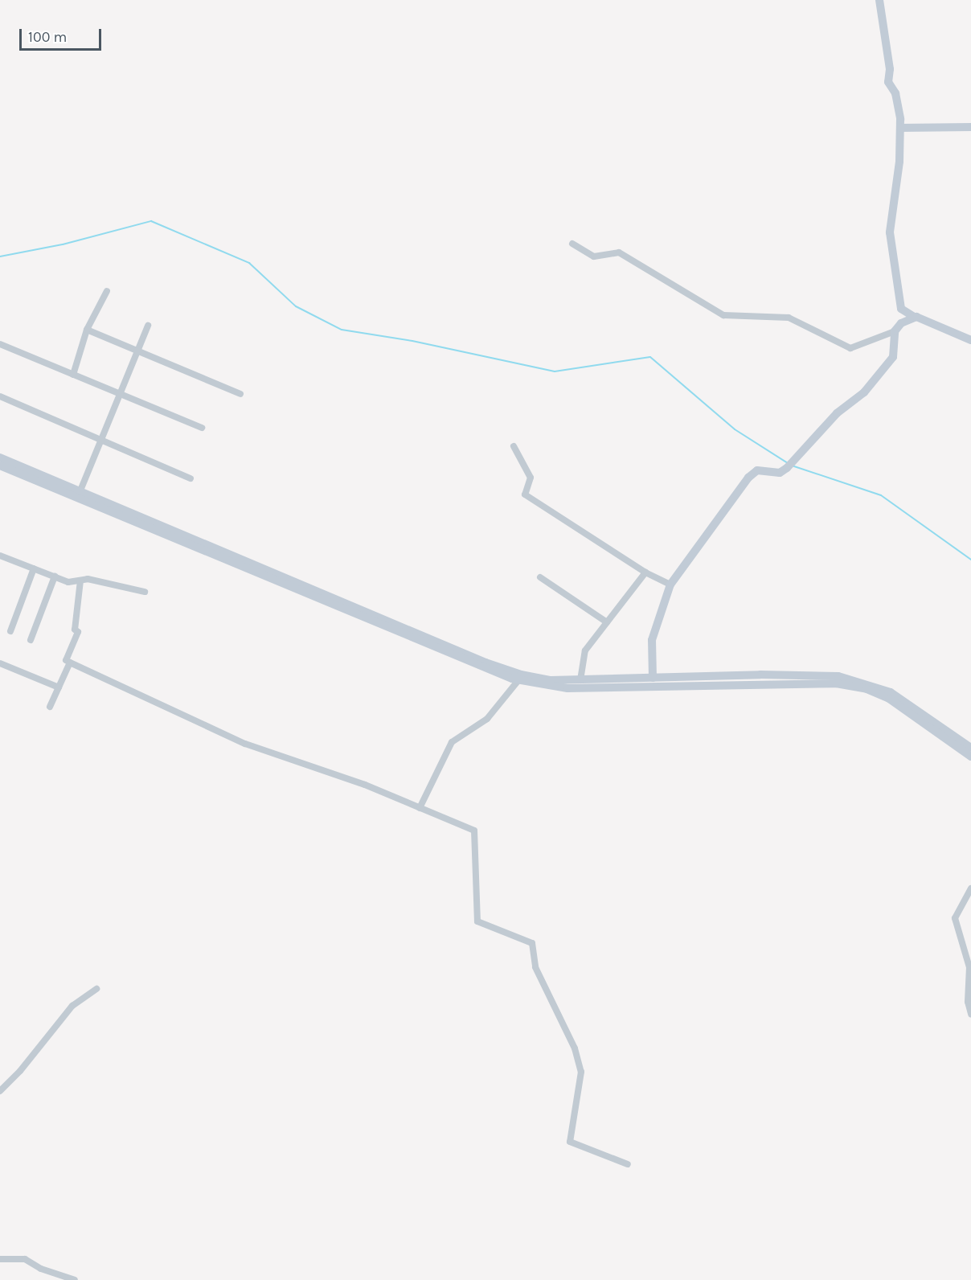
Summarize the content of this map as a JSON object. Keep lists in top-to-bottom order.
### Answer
{
  "scale_bar": "100 m"
}
